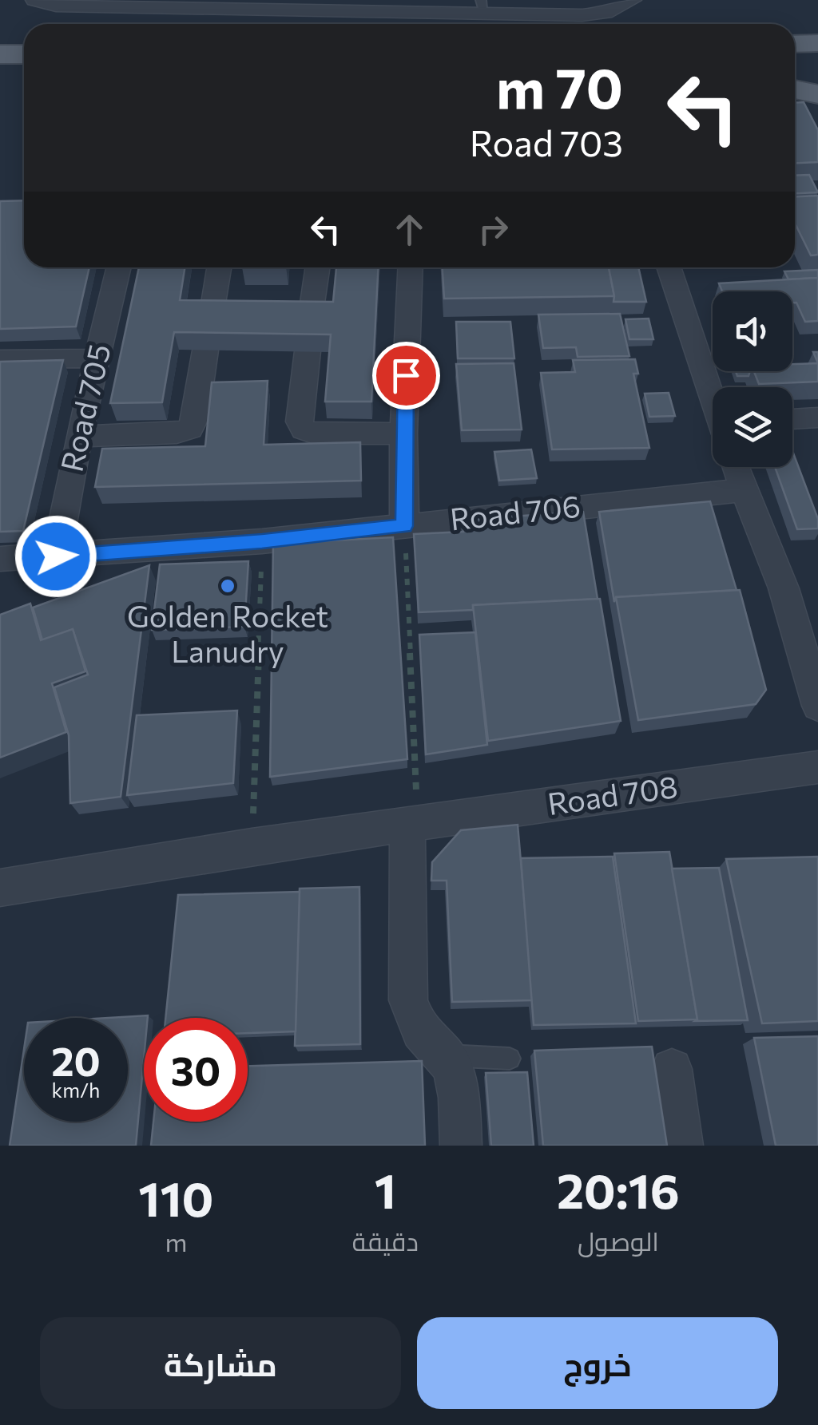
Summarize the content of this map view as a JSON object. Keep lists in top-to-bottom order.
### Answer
{
  "streets": {
    "street": ["Road 705", "Road 706", "Road 708"]
  },
  "crossings": [
    ["Road 705", "Road 706"]
  ],
  "places": ["Golden Rocket Lanudry"],
  "page": {
    "turn": ["70 m", "Road 703"],
    "speed": "20 km/h",
    "limit": "30",
    "eta": [
      "20:16",
      "الوصول",
      "1",
      "دقيقة",
      "110",
      "m"
    ],
    "buttons": ["خروج", "مشاركة"]
  }
}
